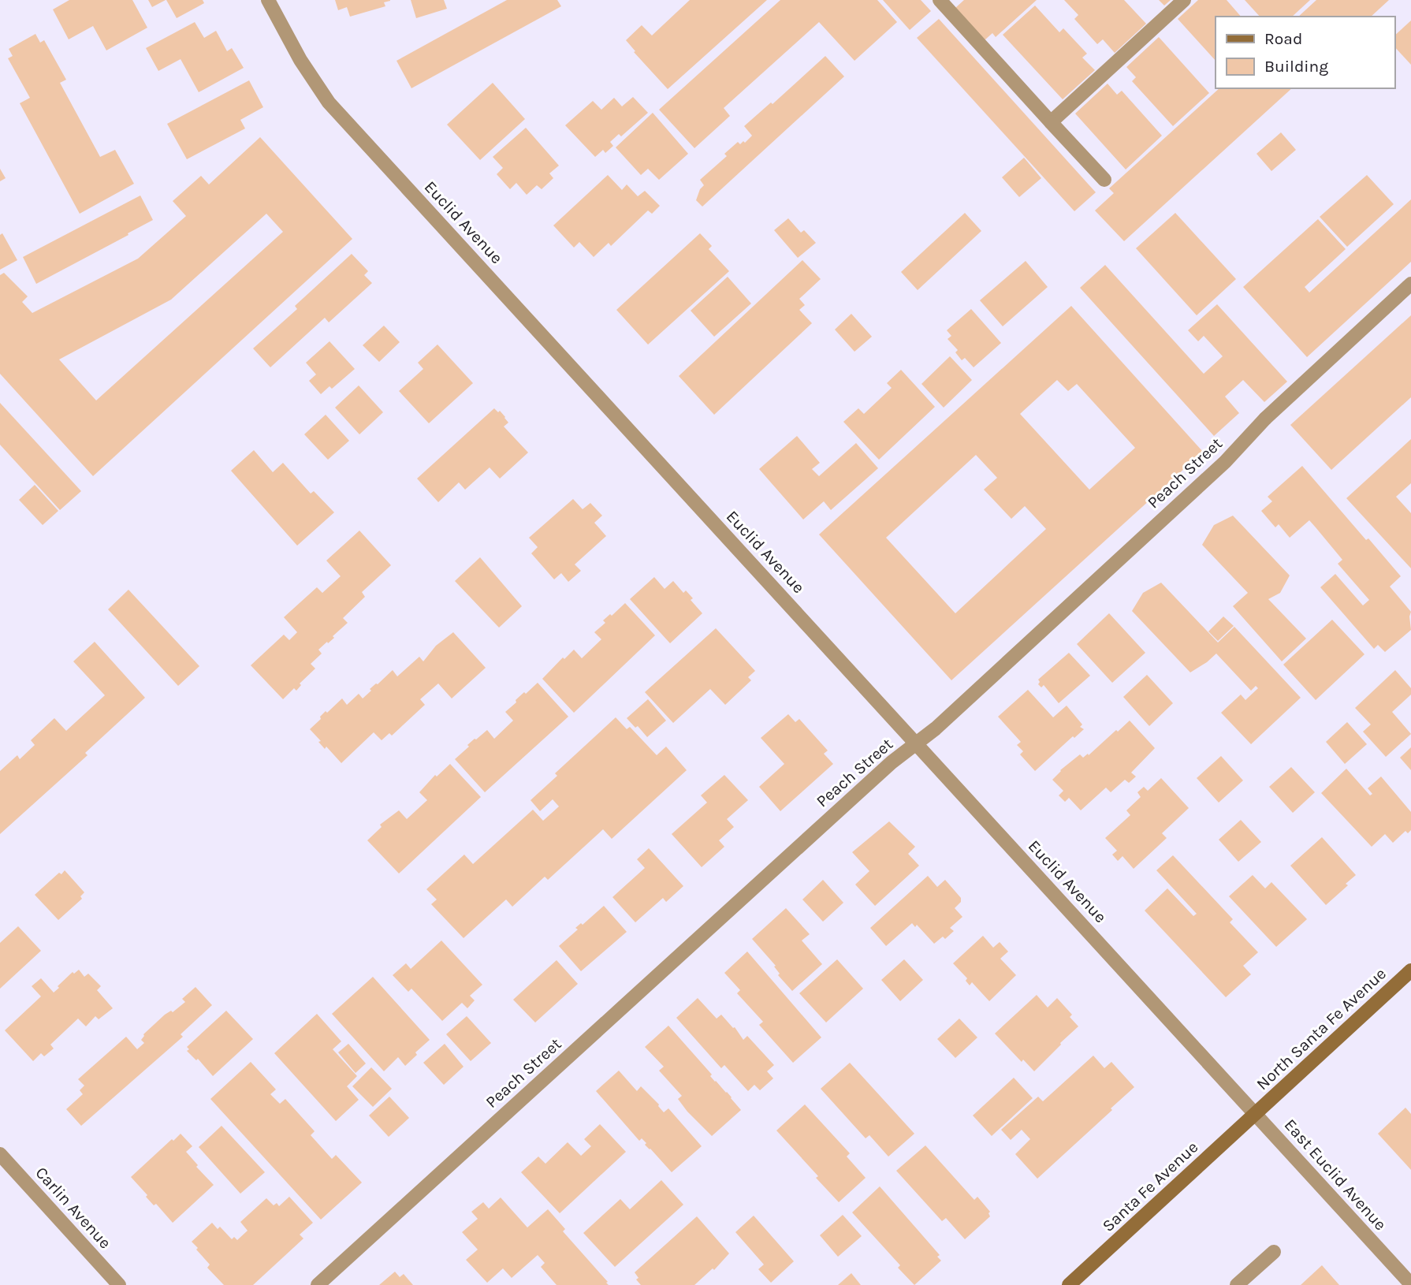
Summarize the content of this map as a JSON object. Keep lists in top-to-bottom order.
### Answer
{
  "streets": {
    "main road": ["North Santa Fe Avenue", "Santa Fe Avenue"],
    "street": [
      "Euclid Avenue",
      "Peach Street",
      "East Euclid Avenue",
      "Carlin Avenue"
    ]
  },
  "crossings": [
    ["Euclid Avenue", "Peach Street"],
    ["Euclid Avenue", "North Santa Fe Avenue"],
    ["Euclid Avenue", "East Euclid Avenue"],
    ["Euclid Avenue", "Santa Fe Avenue"],
    ["North Santa Fe Avenue", "East Euclid Avenue"],
    ["North Santa Fe Avenue", "Santa Fe Avenue"],
    ["East Euclid Avenue", "Santa Fe Avenue"]
  ],
  "legend": ["Road", "Building"]
}
